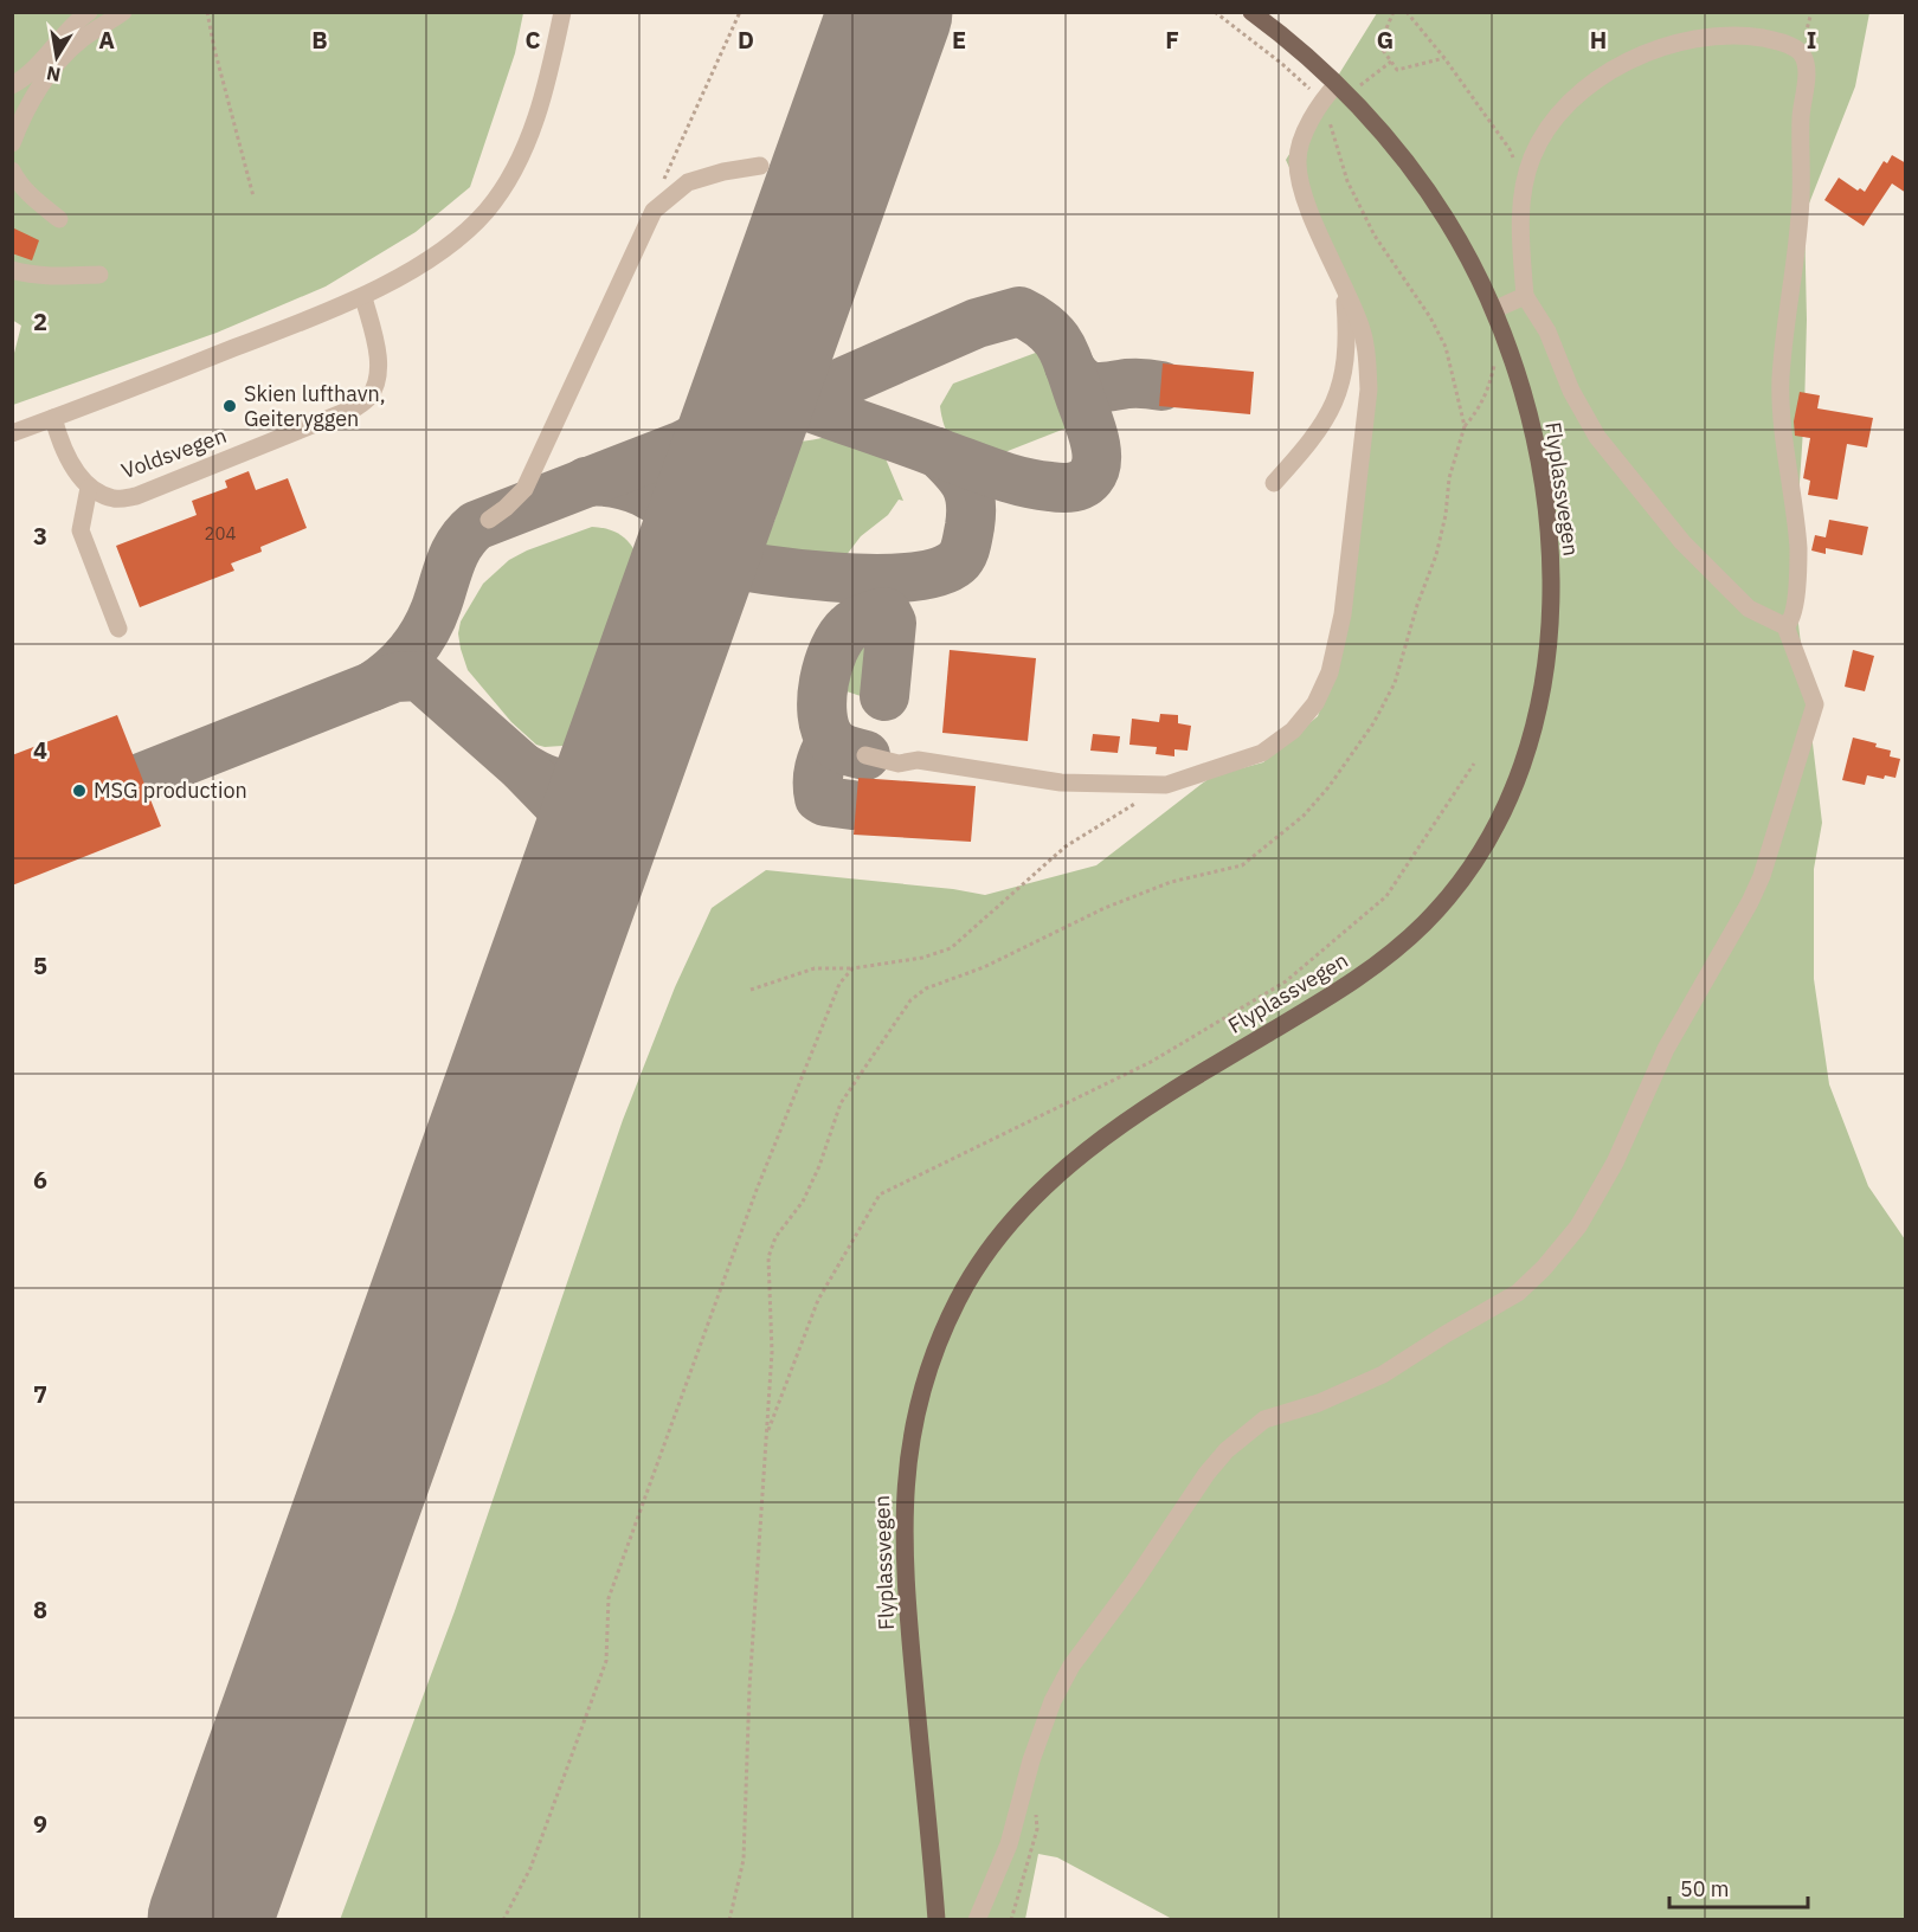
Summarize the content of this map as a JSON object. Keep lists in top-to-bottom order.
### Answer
{
  "streets": {
    "main road": ["Flyplassvegen"],
    "street": ["Voldsvegen"]
  },
  "places": ["Skien lufthavn, Geiteryggen", "MSG production"],
  "house_numbers": ["204"],
  "scale_bar": "50 m",
  "north": "bottom",
  "grid": {
    "columns": [
      "A",
      "B",
      "C",
      "D",
      "E",
      "F",
      "G",
      "H",
      "I"
    ],
    "rows": [
      "2",
      "3",
      "4",
      "5",
      "6",
      "7",
      "8",
      "9"
    ]
  }
}
